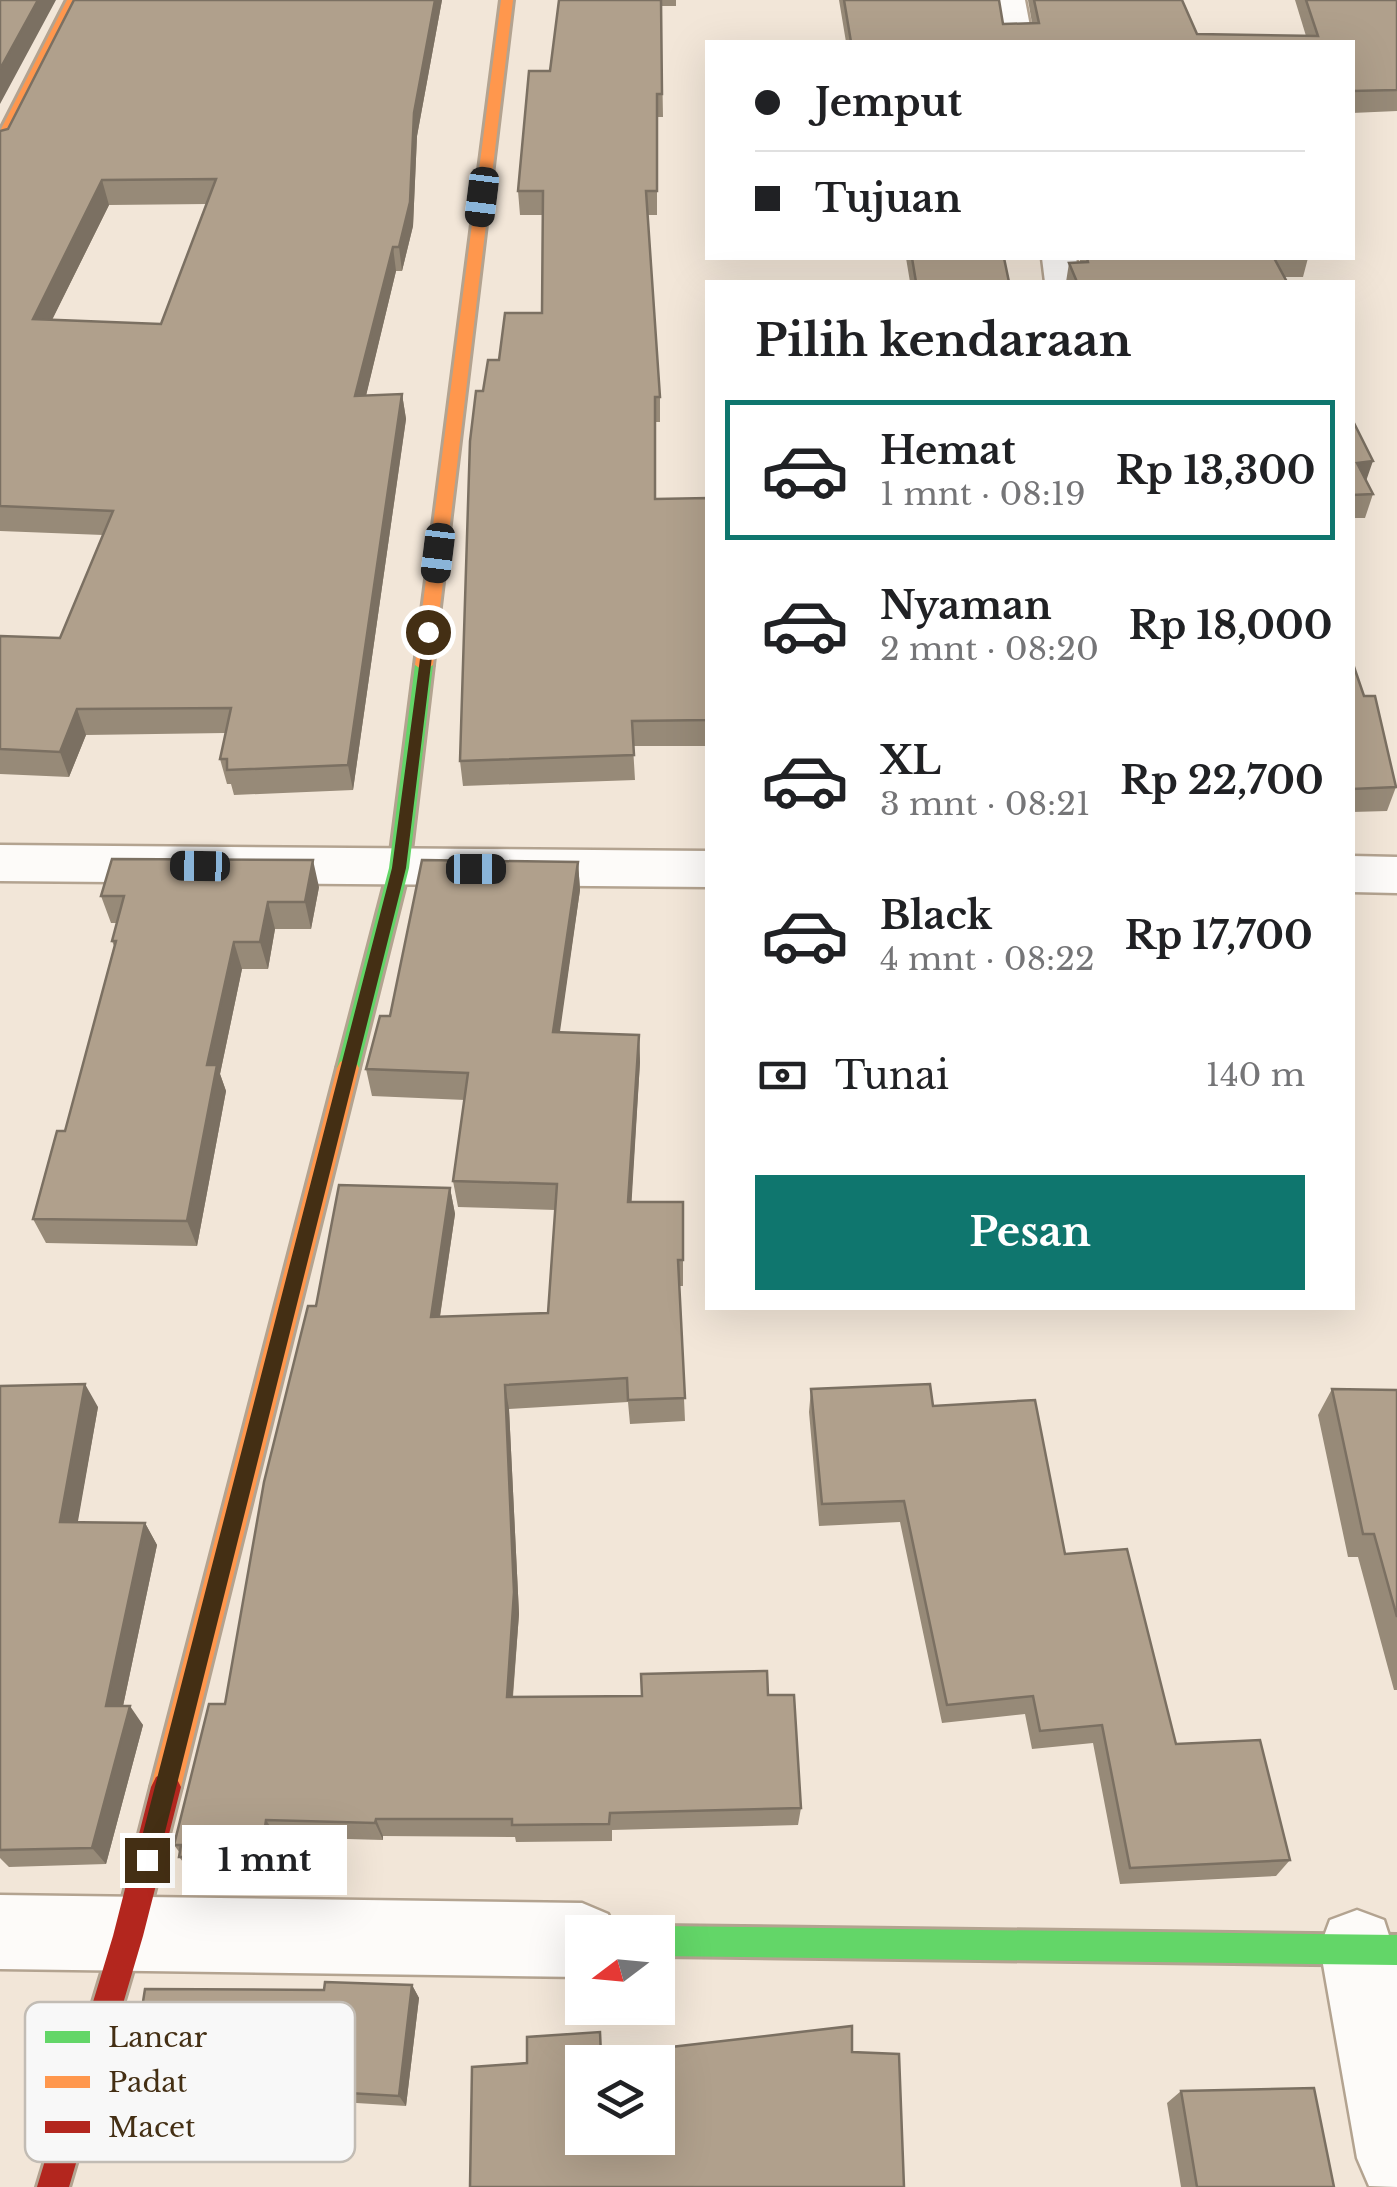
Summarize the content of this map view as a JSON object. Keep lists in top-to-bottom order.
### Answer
{
  "legend": ["Lancar", "Padat", "Macet"],
  "north": "left",
  "page": {
    "banner": ["Jemput", "Tujuan"],
    "heading": "Pilih kendaraan",
    "list": [
      {
        "name": "Hemat",
        "note": "1 mnt · 08:19",
        "value": "Rp 13,300"
      },
      {
        "name": "Nyaman",
        "note": "2 mnt · 08:20",
        "value": "Rp 18,000"
      },
      {
        "name": "XL",
        "note": "3 mnt · 08:21",
        "value": "Rp 22,700"
      },
      {
        "name": "Black",
        "note": "4 mnt · 08:22",
        "value": "Rp 17,700"
      }
    ],
    "pay": ["Tunai", "140 m"],
    "buttons": "Pesan",
    "bubble": "1 mnt"
  }
}
